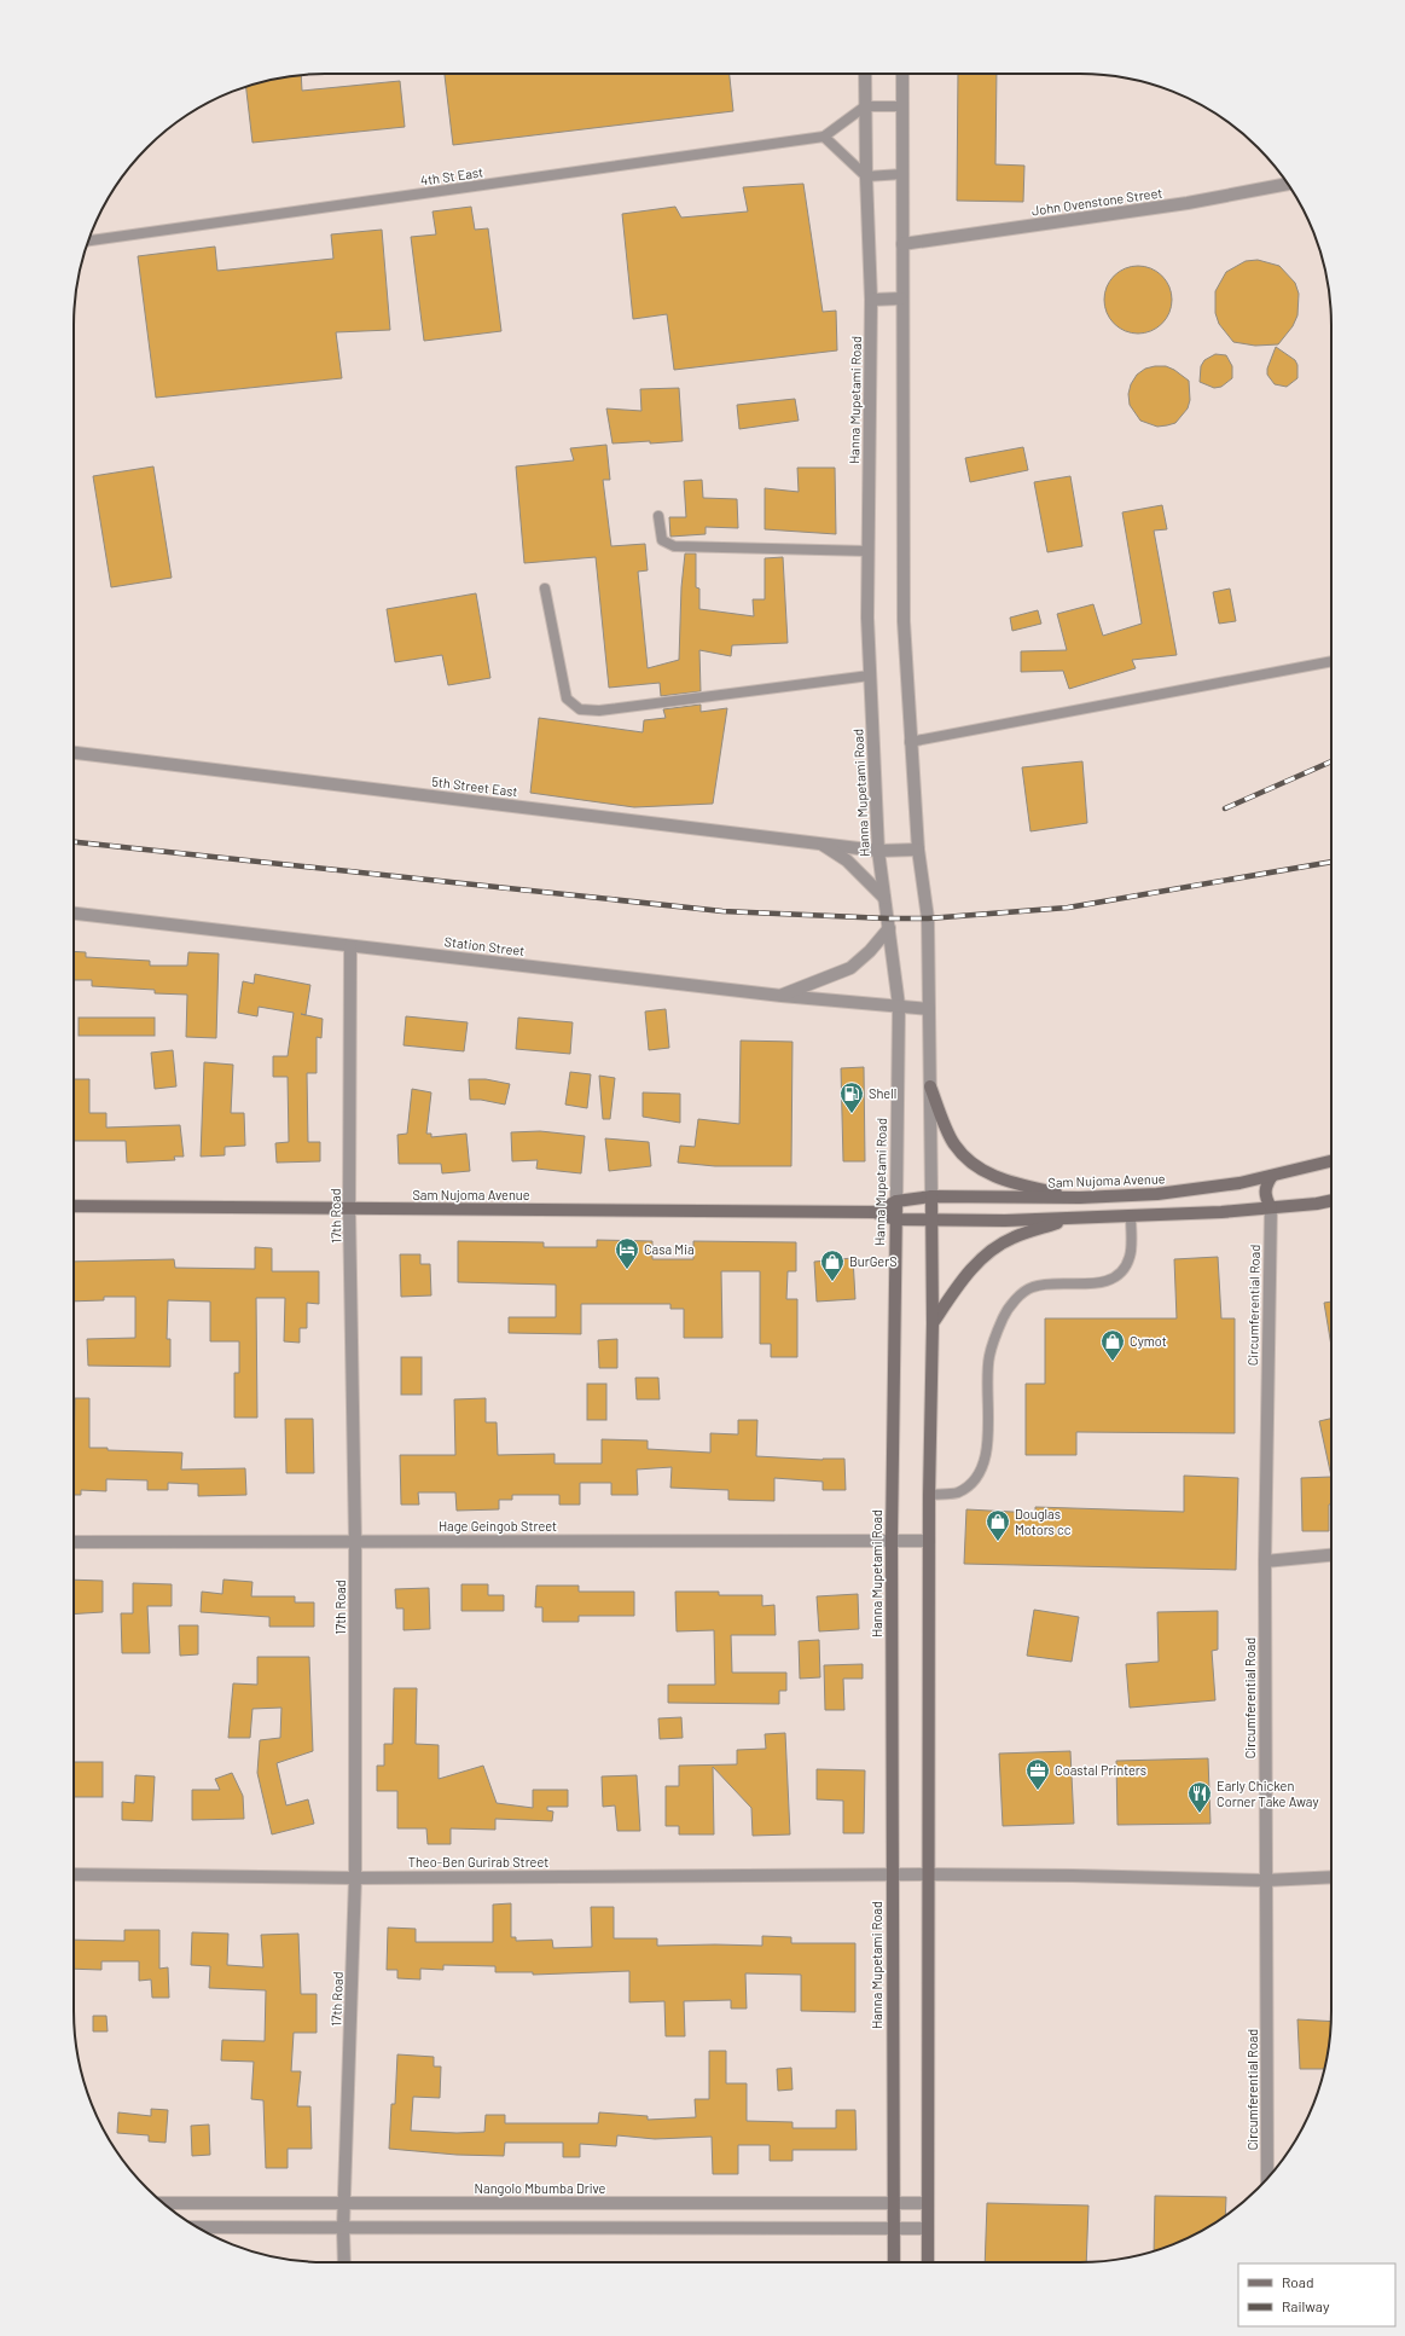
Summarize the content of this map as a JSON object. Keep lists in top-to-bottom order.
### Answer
{
  "streets": {
    "main road": ["Hanna Mupetami Road", "Sam Nujoma Avenue"],
    "street": [
      "John Ovenstone Street",
      "5th Street East",
      "Station Street",
      "17th Road",
      "Circumferential Road",
      "Hage Geingob Street",
      "Theo-Ben Gurirab Street",
      "Nangolo Mbumba Drive"
    ],
    "lane": ["4th St East"]
  },
  "crossings": [
    ["4th St East", "Hanna Mupetami Road"],
    ["Hanna Mupetami Road", "5th Street East"],
    ["Hanna Mupetami Road", "Station Street"],
    ["Hanna Mupetami Road", "Sam Nujoma Avenue"],
    ["Hanna Mupetami Road", "Hage Geingob Street"],
    ["Hanna Mupetami Road", "Theo-Ben Gurirab Street"],
    ["Hanna Mupetami Road", "Nangolo Mbumba Drive"],
    ["Station Street", "17th Road"],
    ["Sam Nujoma Avenue", "17th Road"],
    ["Sam Nujoma Avenue", "Circumferential Road"],
    ["17th Road", "Hage Geingob Street"],
    ["17th Road", "Theo-Ben Gurirab Street"],
    ["17th Road", "Nangolo Mbumba Drive"],
    ["Circumferential Road", "Theo-Ben Gurirab Street"]
  ],
  "places": {
    "fuel station": ["Shell"],
    "hotel": ["Casa Mia"],
    "shop": ["BurGerS", "Cymot", "Douglas Motors cc"],
    "office": ["Coastal Printers"],
    "restaurant": ["Early Chicken Corner Take Away"]
  },
  "legend": ["Road", "Railway"]
}
